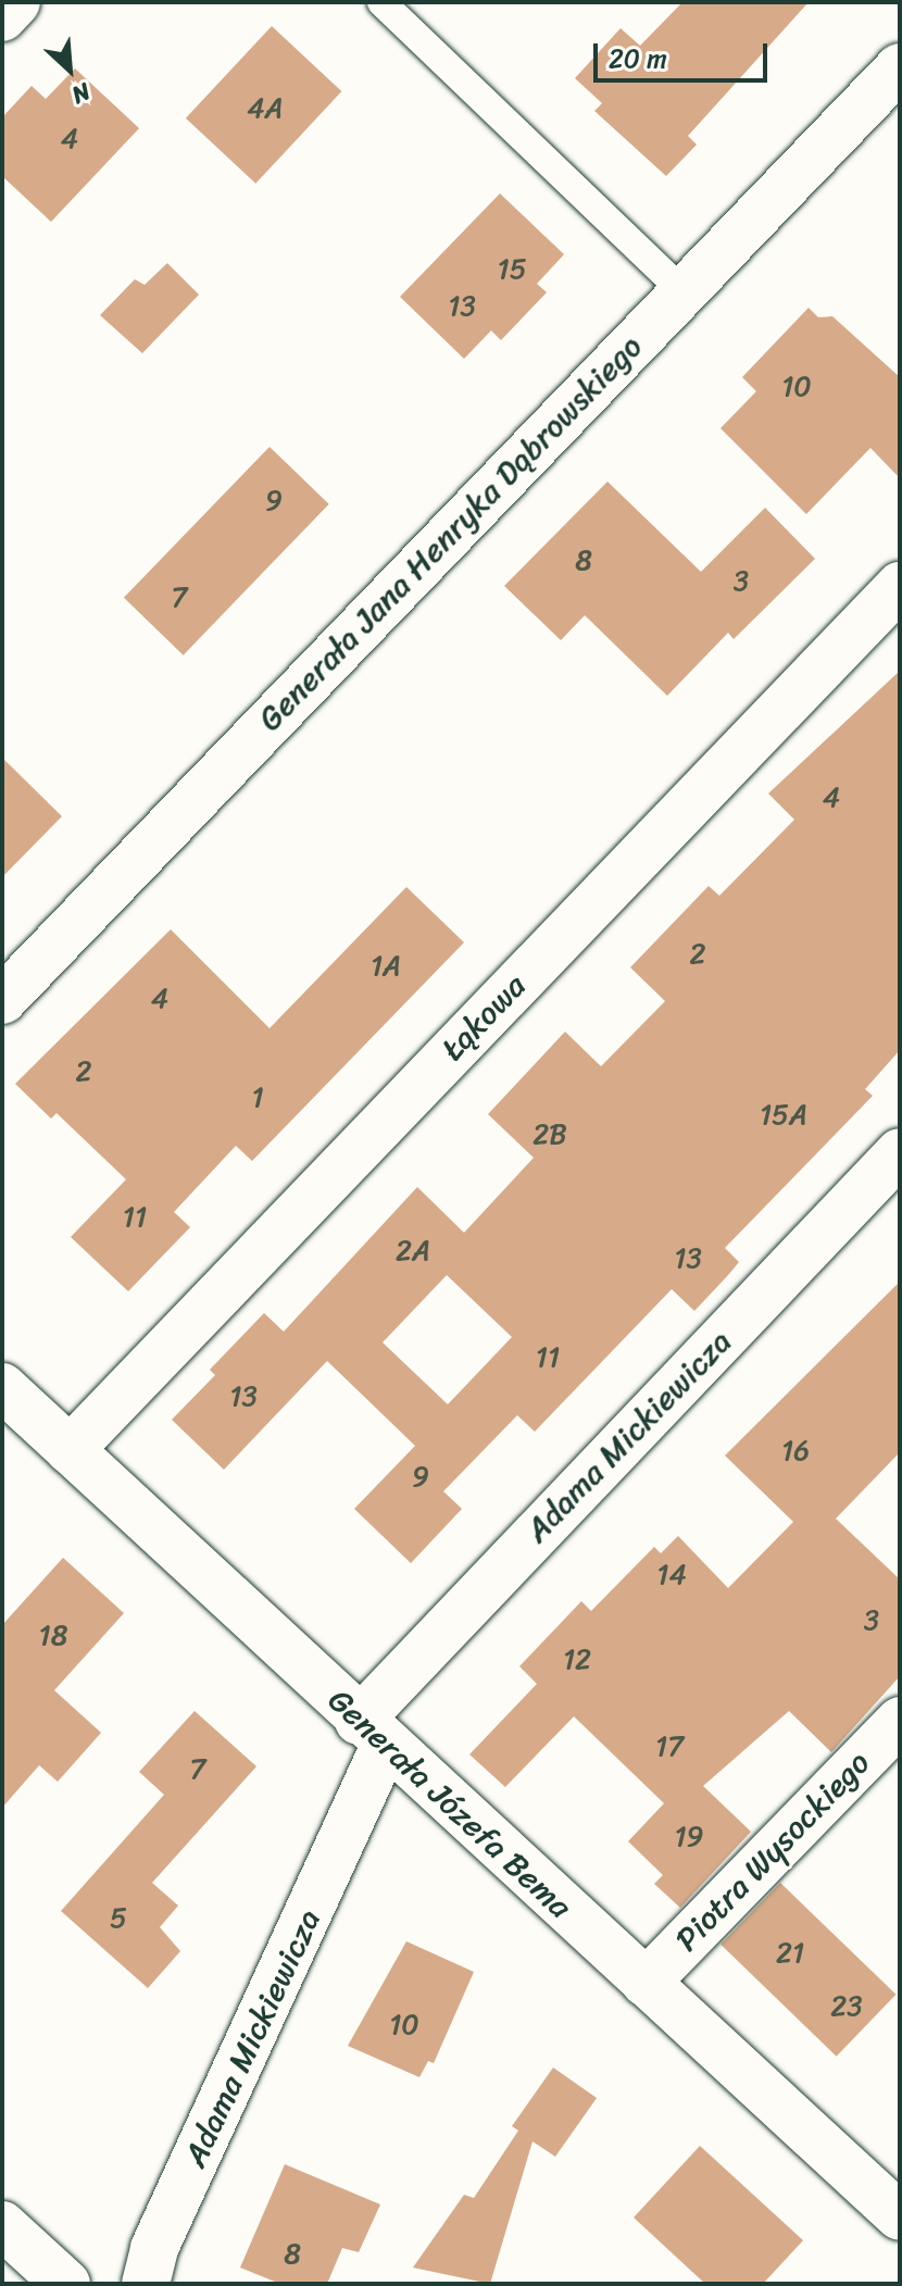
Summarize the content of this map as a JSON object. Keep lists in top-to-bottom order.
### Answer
{
  "streets": {
    "street": [
      "Generała Jana Henryka Dąbrowskiego",
      "Łąkowa",
      "Adama Mickiewicza",
      "Generała Józefa Bema",
      "Piotra Wysockiego"
    ]
  },
  "crossings": [
    ["Łąkowa", "Generała Józefa Bema"],
    ["Adama Mickiewicza", "Generała Józefa Bema"],
    ["Generała Józefa Bema", "Piotra Wysockiego"]
  ],
  "house_numbers": [
    "4A",
    "4",
    "15",
    "13",
    "10",
    "9",
    "8",
    "3",
    "7",
    "4",
    "2",
    "1A",
    "4",
    "2",
    "1",
    "15A",
    "2B",
    "11",
    "2A",
    "13",
    "11",
    "13",
    "16",
    "9",
    "14",
    "3",
    "18",
    "12",
    "17",
    "7",
    "19",
    "5",
    "21",
    "23",
    "10",
    "8"
  ],
  "scale_bar": "20 m",
  "north": "bottom right"
}
